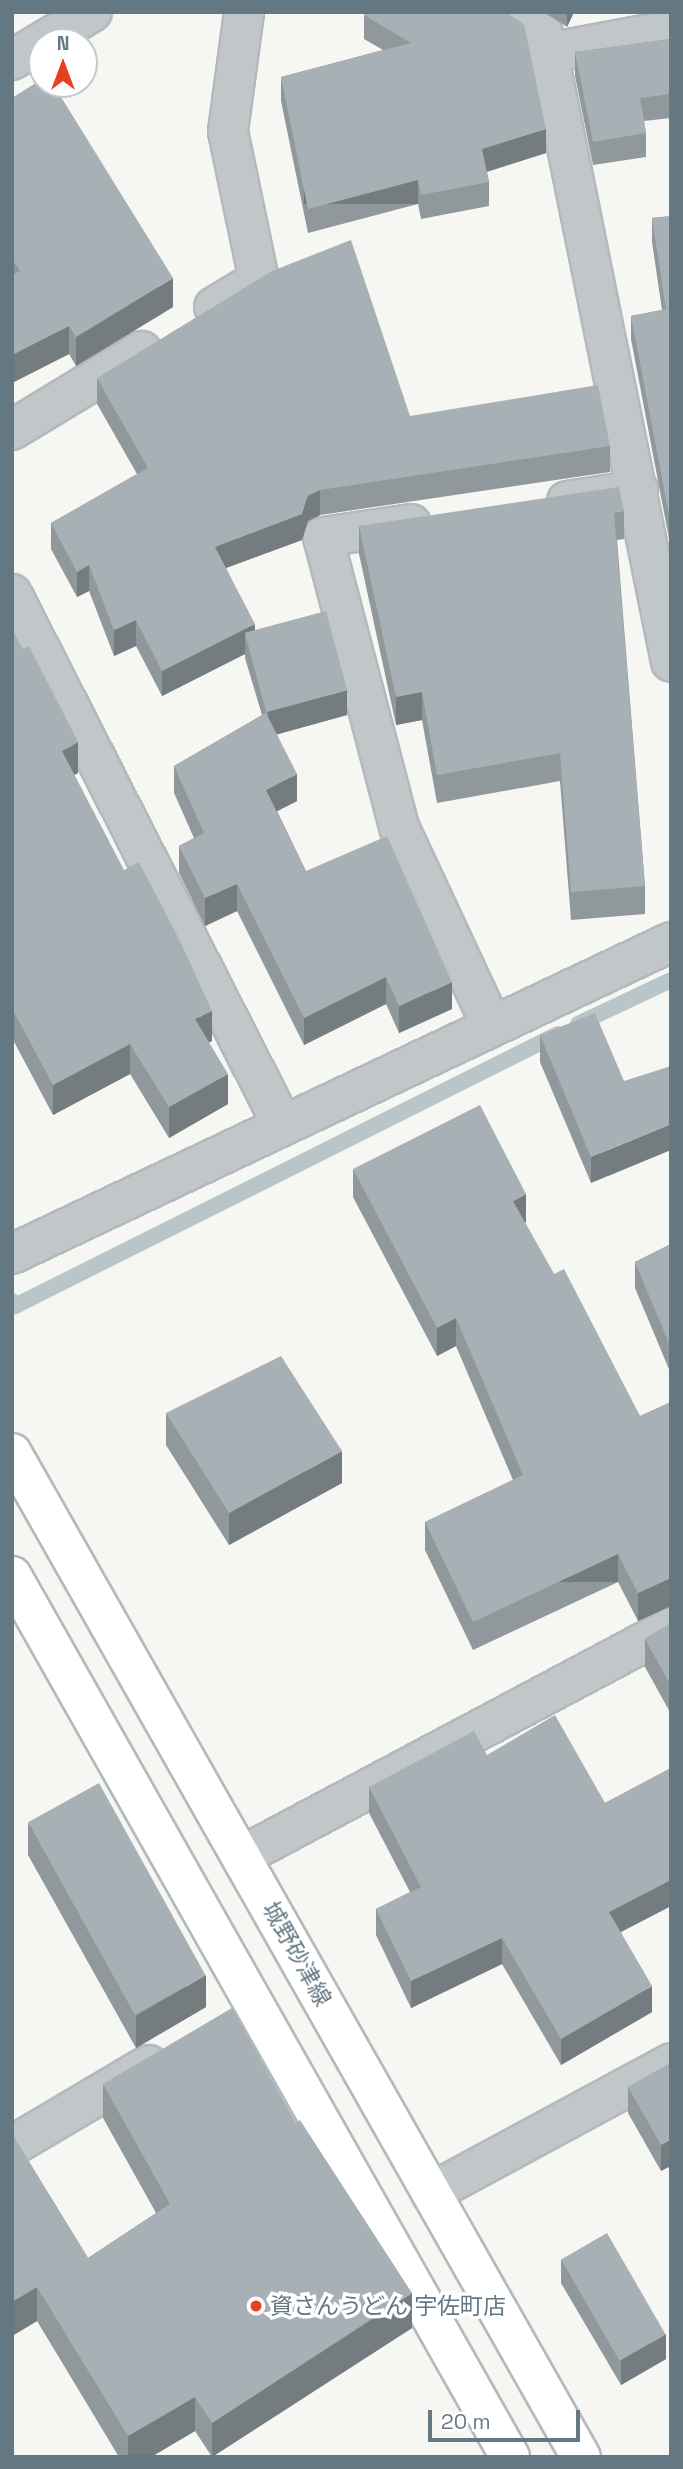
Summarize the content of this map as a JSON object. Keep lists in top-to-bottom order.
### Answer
{
  "streets": {
    "main road": ["城野砂津線"]
  },
  "places": ["資さんうどん 宇佐町店"],
  "scale_bar": "20 m",
  "north": "top"
}
